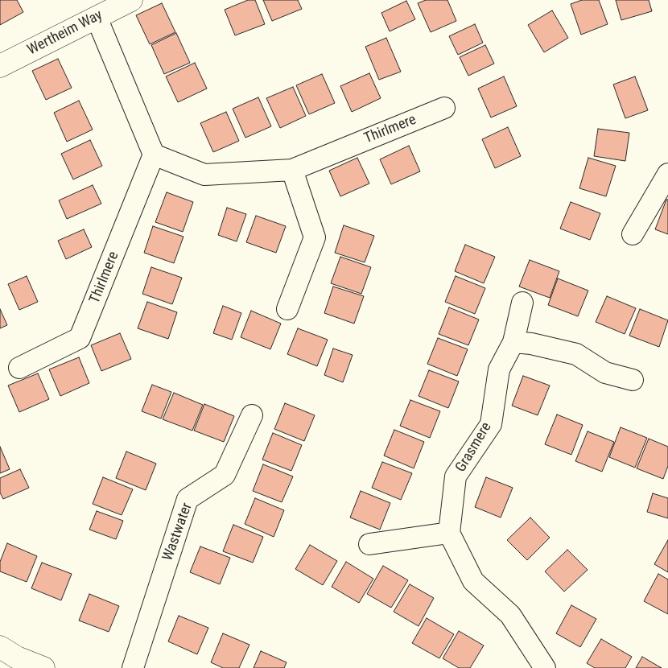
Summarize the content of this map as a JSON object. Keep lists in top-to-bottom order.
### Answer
{
  "streets": {
    "street": [
      "Wertheim Way",
      "Thirlmere",
      "Grasmere",
      "Wastwater"
    ]
  }
}
